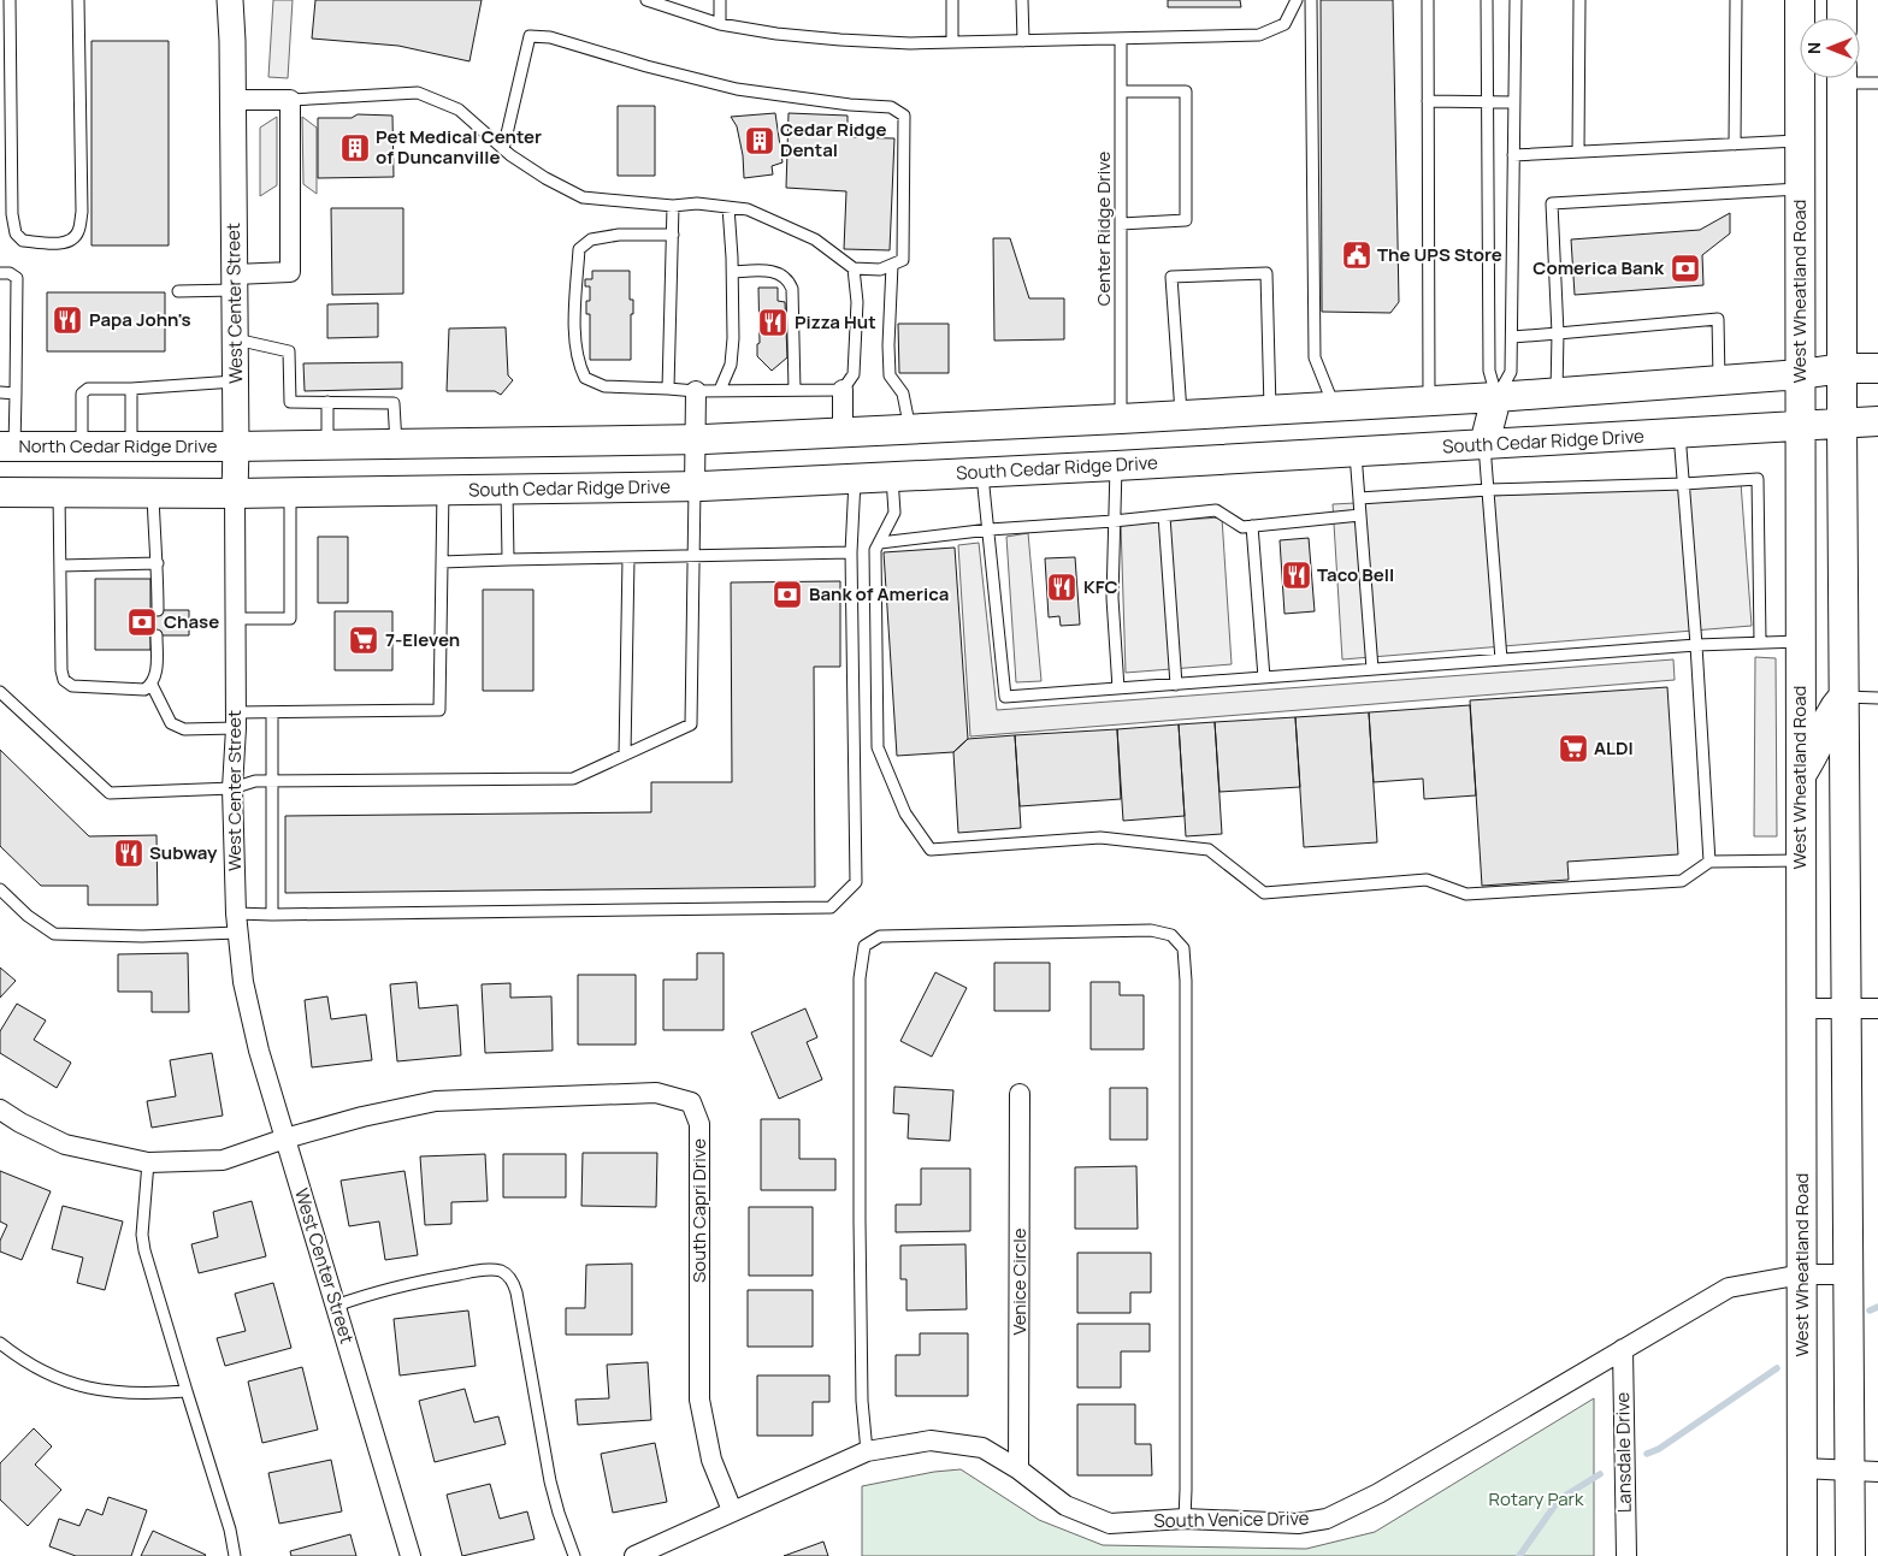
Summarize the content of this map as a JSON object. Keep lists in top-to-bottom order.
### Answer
{
  "streets": {
    "main road": ["West Wheatland Road", "South Cedar Ridge Drive", "North Cedar Ridge Drive"],
    "street": [
      "West Center Street",
      "South Capri Drive",
      "Venice Circle",
      "Lansdale Drive",
      "South Venice Drive"
    ],
    "lane": ["Center Ridge Drive"]
  },
  "crossings": [
    ["West Wheatland Road", "South Cedar Ridge Drive"],
    ["West Wheatland Road", "South Venice Drive"],
    ["West Center Street", "South Cedar Ridge Drive"],
    ["West Center Street", "North Cedar Ridge Drive"],
    ["West Center Street", "South Capri Drive"],
    ["South Capri Drive", "South Venice Drive"],
    ["Venice Circle", "South Venice Drive"],
    ["Lansdale Drive", "South Venice Drive"]
  ],
  "parks": ["Rotary Park"],
  "places": {
    "building": ["Cedar Ridge Dental", "Pet Medical Center of Duncanville"],
    "public building": ["The UPS Store"],
    "bank": ["Comerica Bank", "Bank of America", "Chase"],
    "restaurant": [
      "Papa John's",
      "Pizza Hut",
      "Taco Bell",
      "KFC",
      "Subway"
    ],
    "supermarket": ["7-Eleven", "ALDI"]
  },
  "north": "left"
}
